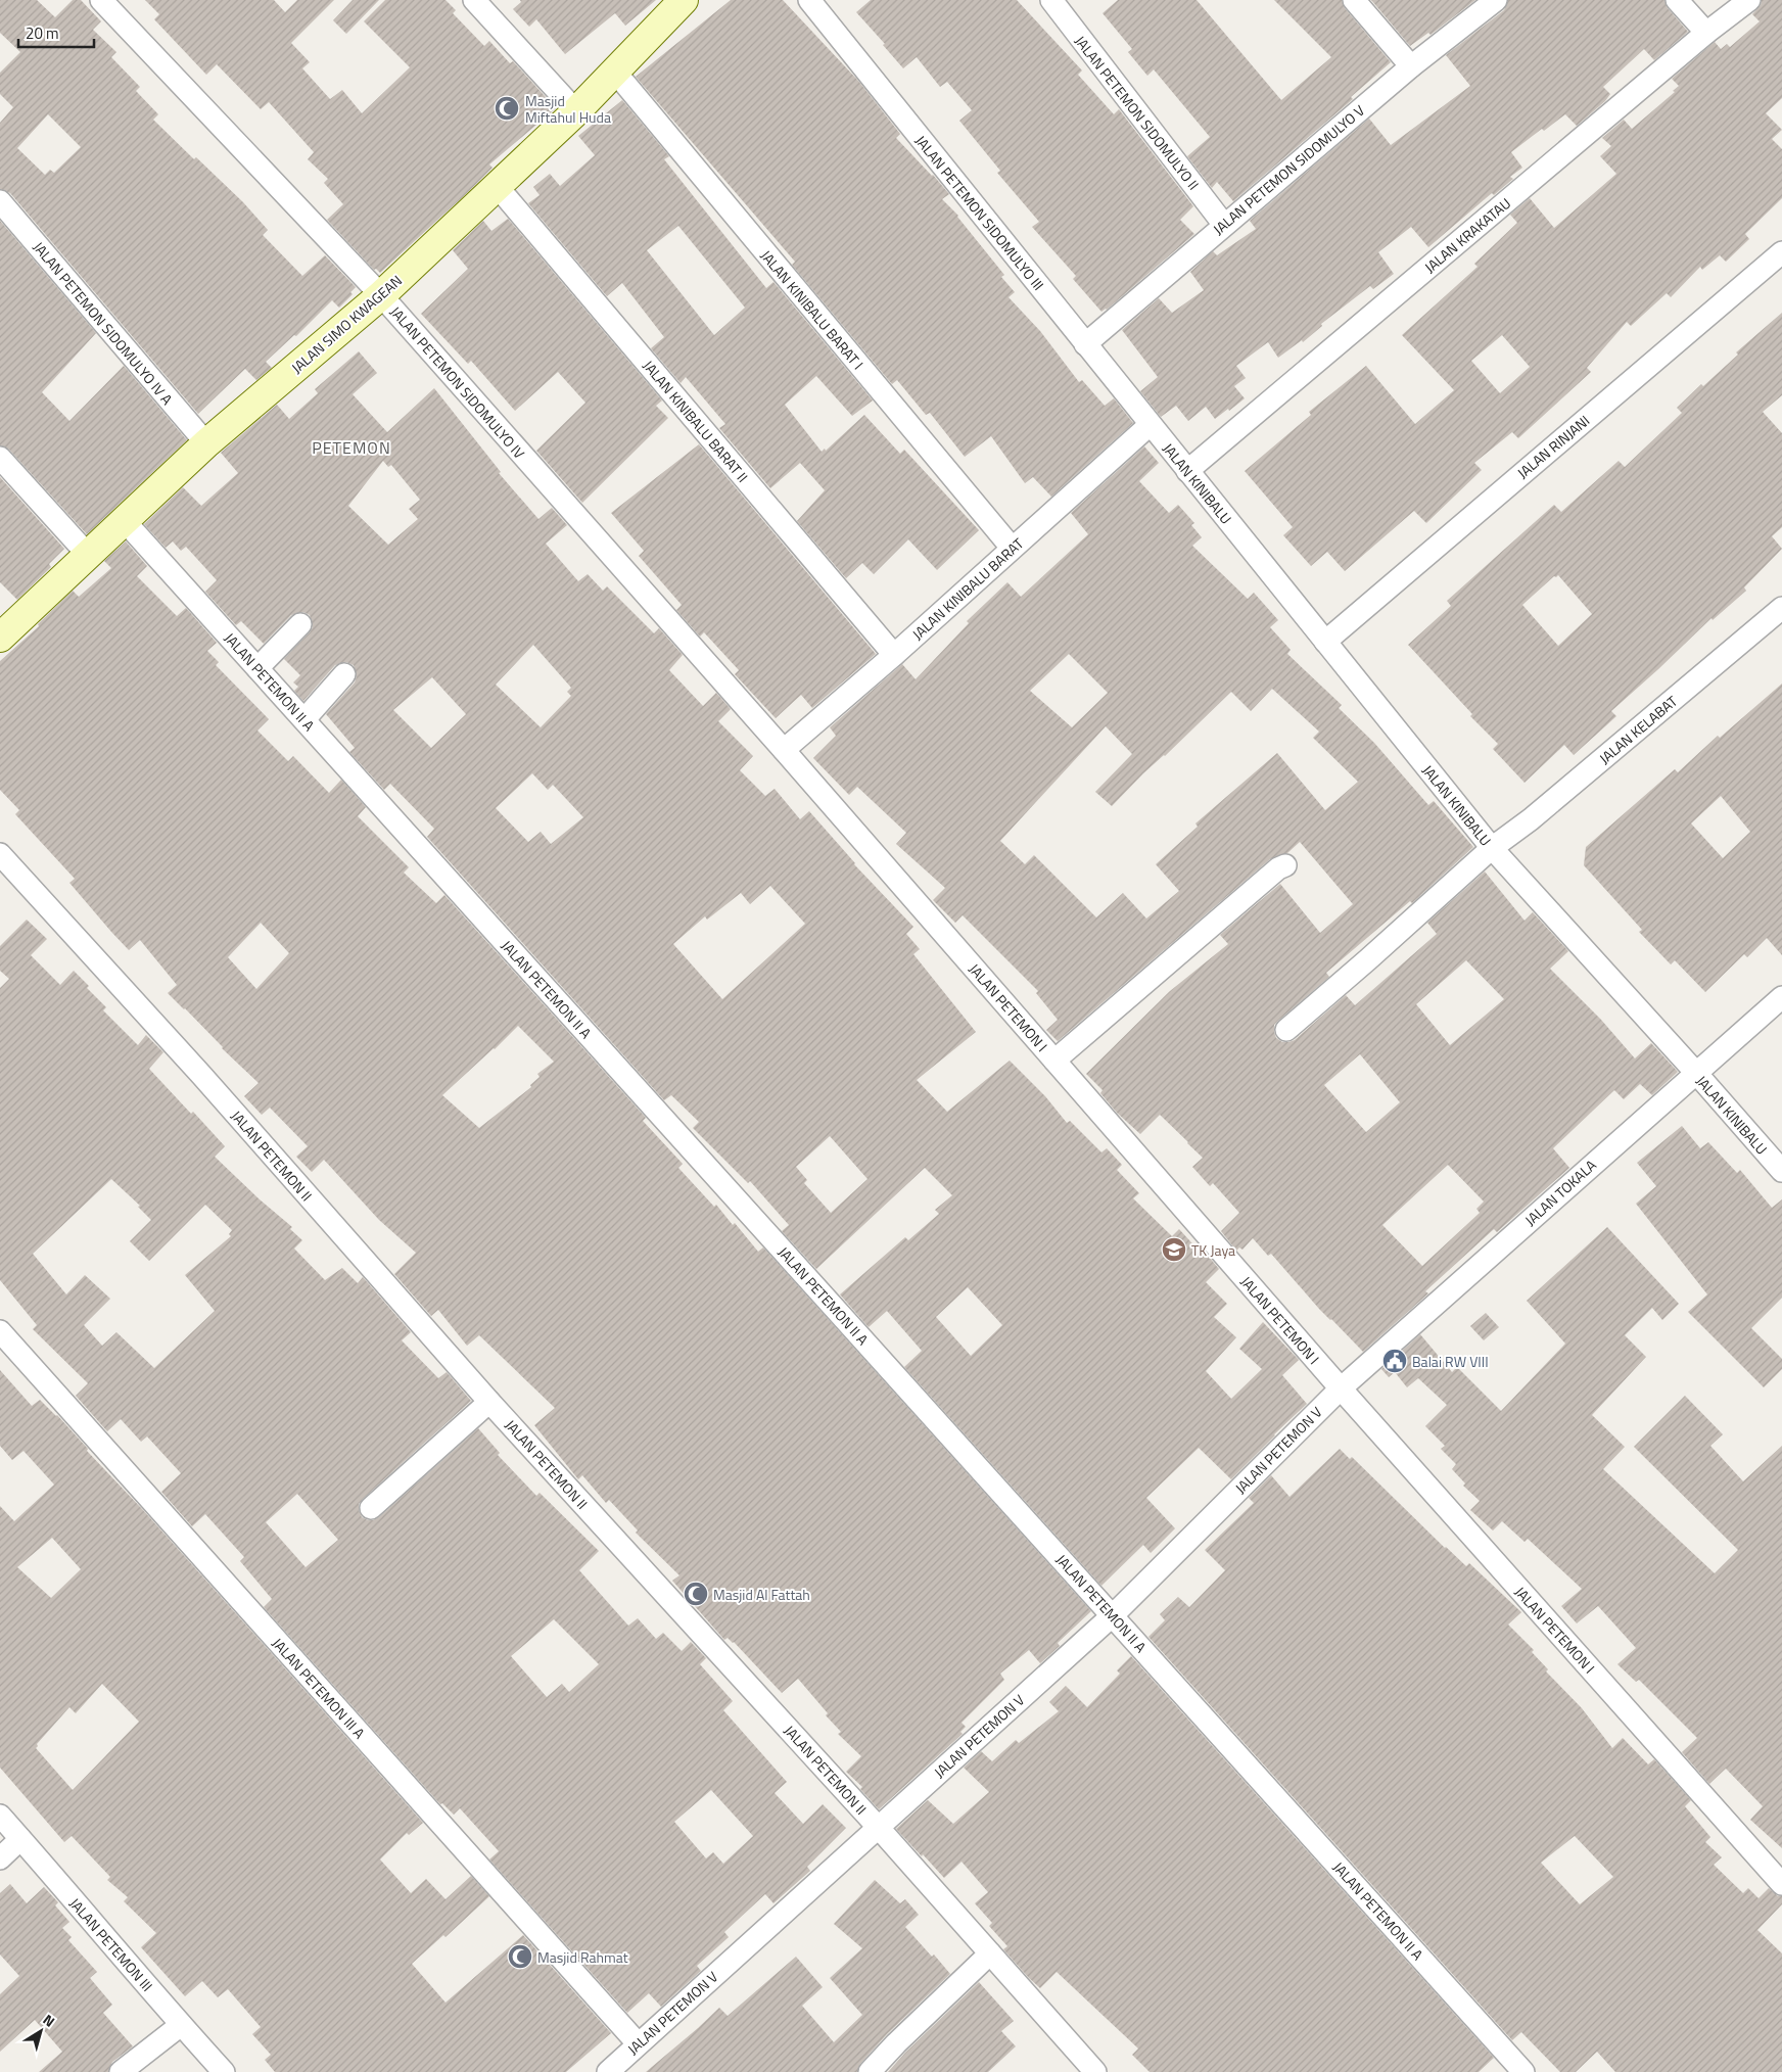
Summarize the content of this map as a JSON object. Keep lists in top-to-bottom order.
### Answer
{
  "streets": {
    "street": [
      "JALAN PETEMON SIDOMULYO II",
      "JALAN PETEMON SIDOMULYO V",
      "JALAN PETEMON SIDOMULYO III",
      "JALAN KRAKATAU",
      "JALAN KINIBALU BARAT I",
      "JALAN PETEMON SIDOMULYO IV A",
      "JALAN SIMO KWAGEAN",
      "JALAN PETEMON SIDOMULYO IV",
      "JALAN KINIBALU BARAT II",
      "JALAN RINJANI",
      "JALAN KINIBALU",
      "JALAN KINIBALU BARAT",
      "JALAN PETEMON II A",
      "JALAN KELABAT",
      "JALAN PETEMON I",
      "JALAN PETEMON II",
      "JALAN TOKALA",
      "JALAN PETEMON V",
      "JALAN PETEMON III A",
      "JALAN PETEMON III"
    ]
  },
  "crossings": [
    ["JALAN PETEMON SIDOMULYO II", "JALAN PETEMON SIDOMULYO V"],
    ["JALAN PETEMON SIDOMULYO V", "JALAN PETEMON SIDOMULYO III"],
    ["JALAN PETEMON SIDOMULYO III", "JALAN KINIBALU"],
    ["JALAN PETEMON SIDOMULYO III", "JALAN KINIBALU BARAT"],
    ["JALAN KRAKATAU", "JALAN KINIBALU"],
    ["JALAN KINIBALU BARAT I", "JALAN SIMO KWAGEAN"],
    ["JALAN KINIBALU BARAT I", "JALAN KINIBALU BARAT"],
    ["JALAN PETEMON SIDOMULYO IV A", "JALAN SIMO KWAGEAN"],
    ["JALAN SIMO KWAGEAN", "JALAN PETEMON SIDOMULYO IV"],
    ["JALAN SIMO KWAGEAN", "JALAN KINIBALU BARAT II"],
    ["JALAN SIMO KWAGEAN", "JALAN PETEMON II A"],
    ["JALAN PETEMON SIDOMULYO IV", "JALAN KINIBALU BARAT"],
    ["JALAN PETEMON SIDOMULYO IV", "JALAN PETEMON I"],
    ["JALAN KINIBALU BARAT II", "JALAN KINIBALU BARAT"],
    ["JALAN RINJANI", "JALAN KINIBALU"],
    ["JALAN KINIBALU", "JALAN KINIBALU BARAT"],
    ["JALAN KINIBALU", "JALAN KELABAT"],
    ["JALAN KINIBALU", "JALAN TOKALA"],
    ["JALAN KINIBALU BARAT", "JALAN PETEMON I"],
    ["JALAN PETEMON II A", "JALAN PETEMON V"],
    ["JALAN PETEMON I", "JALAN TOKALA"],
    ["JALAN PETEMON I", "JALAN PETEMON V"],
    ["JALAN PETEMON II", "JALAN PETEMON V"],
    ["JALAN TOKALA", "JALAN PETEMON V"],
    ["JALAN PETEMON V", "JALAN PETEMON III A"]
  ],
  "districts": ["PETEMON"],
  "places": {
    "mosque": ["Masjid Miftahul Huda", "Masjid Al Fattah", "Masjid Rahmat"],
    "school or university": ["TK Jaya"],
    "public building": ["Balai RW VIII"]
  },
  "scale_bar": "20 m",
  "north": "top right"
}
